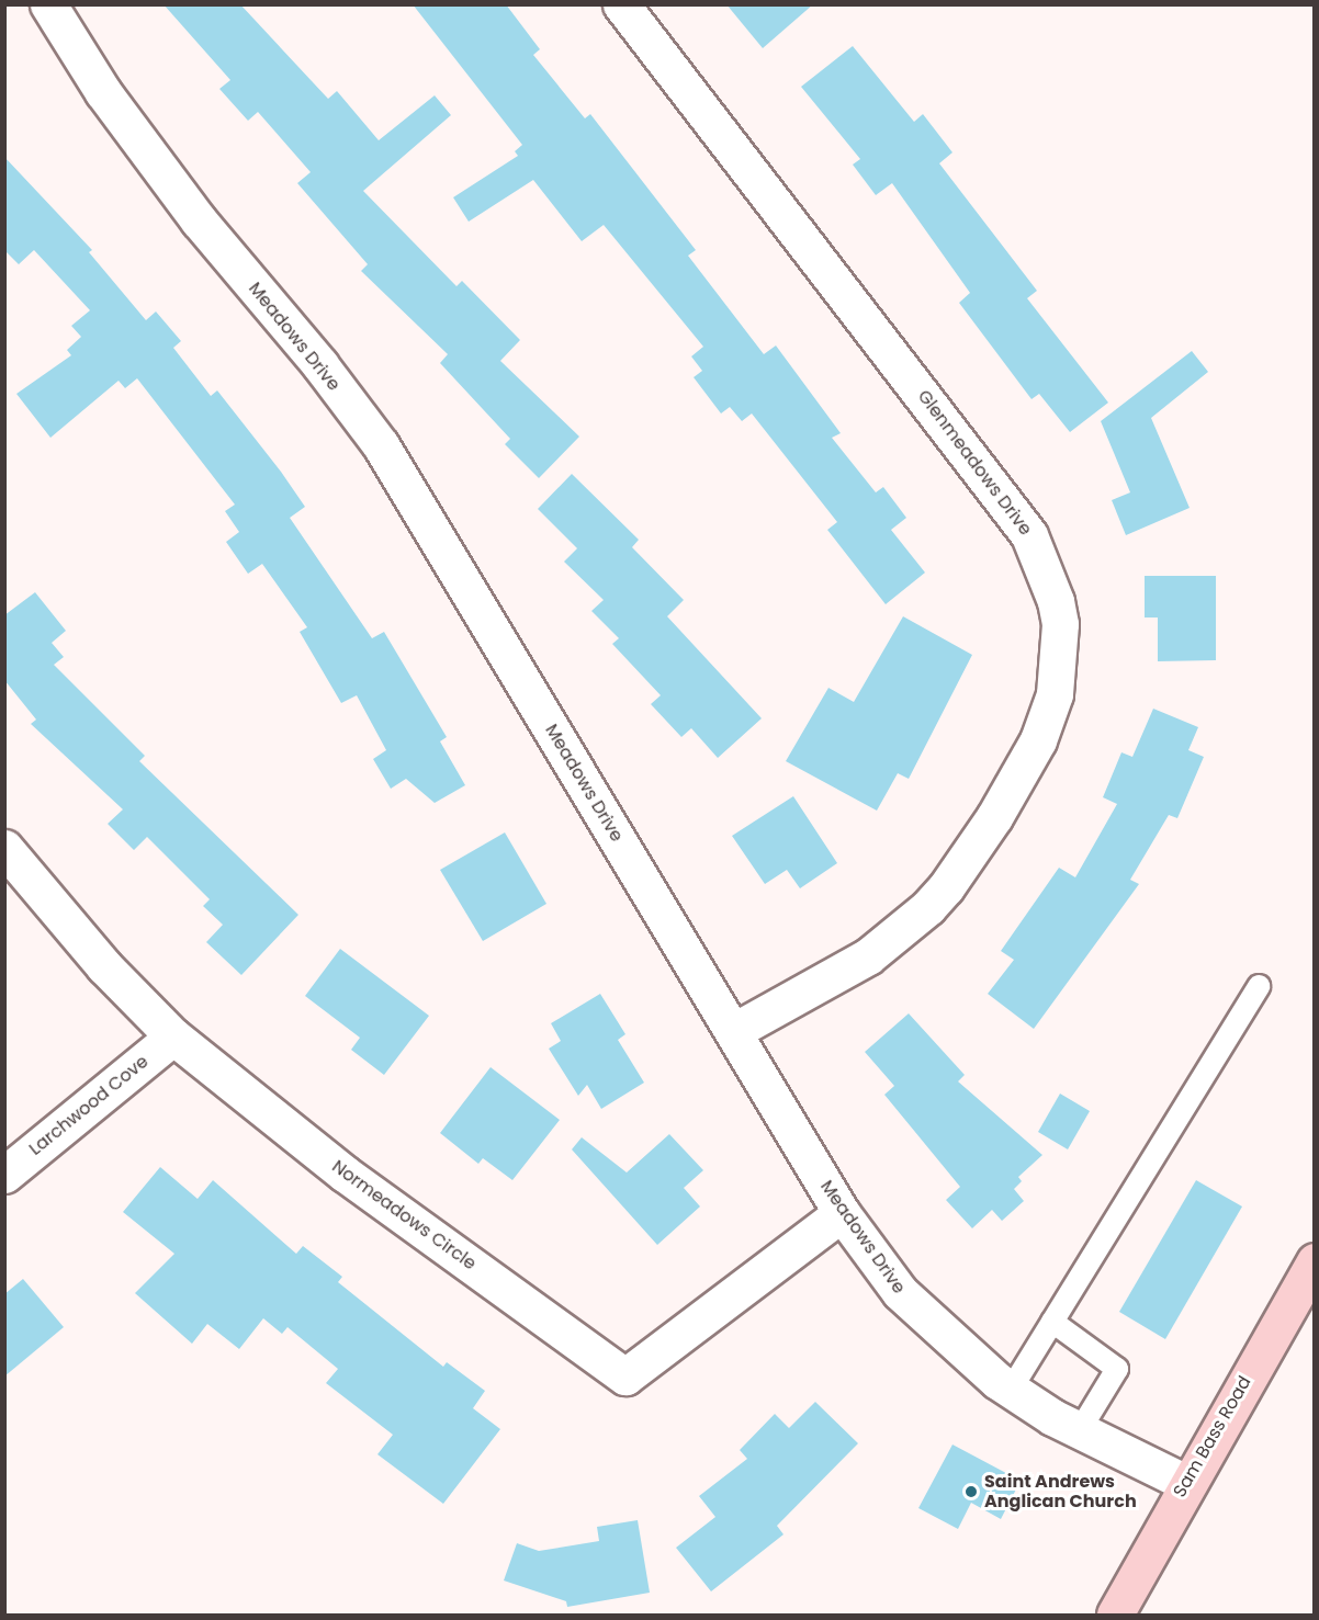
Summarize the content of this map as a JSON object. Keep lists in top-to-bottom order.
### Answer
{
  "streets": {
    "main road": ["Sam Bass Road"],
    "street": [
      "Meadows Drive",
      "Glenmeadows Drive",
      "Larchwood Cove",
      "Normeadows Circle"
    ]
  },
  "crossings": [
    ["Meadows Drive", "Glenmeadows Drive"],
    ["Meadows Drive", "Normeadows Circle"],
    ["Meadows Drive", "Sam Bass Road"],
    ["Larchwood Cove", "Normeadows Circle"]
  ],
  "places": ["Saint Andrews Anglican Church"]
}
